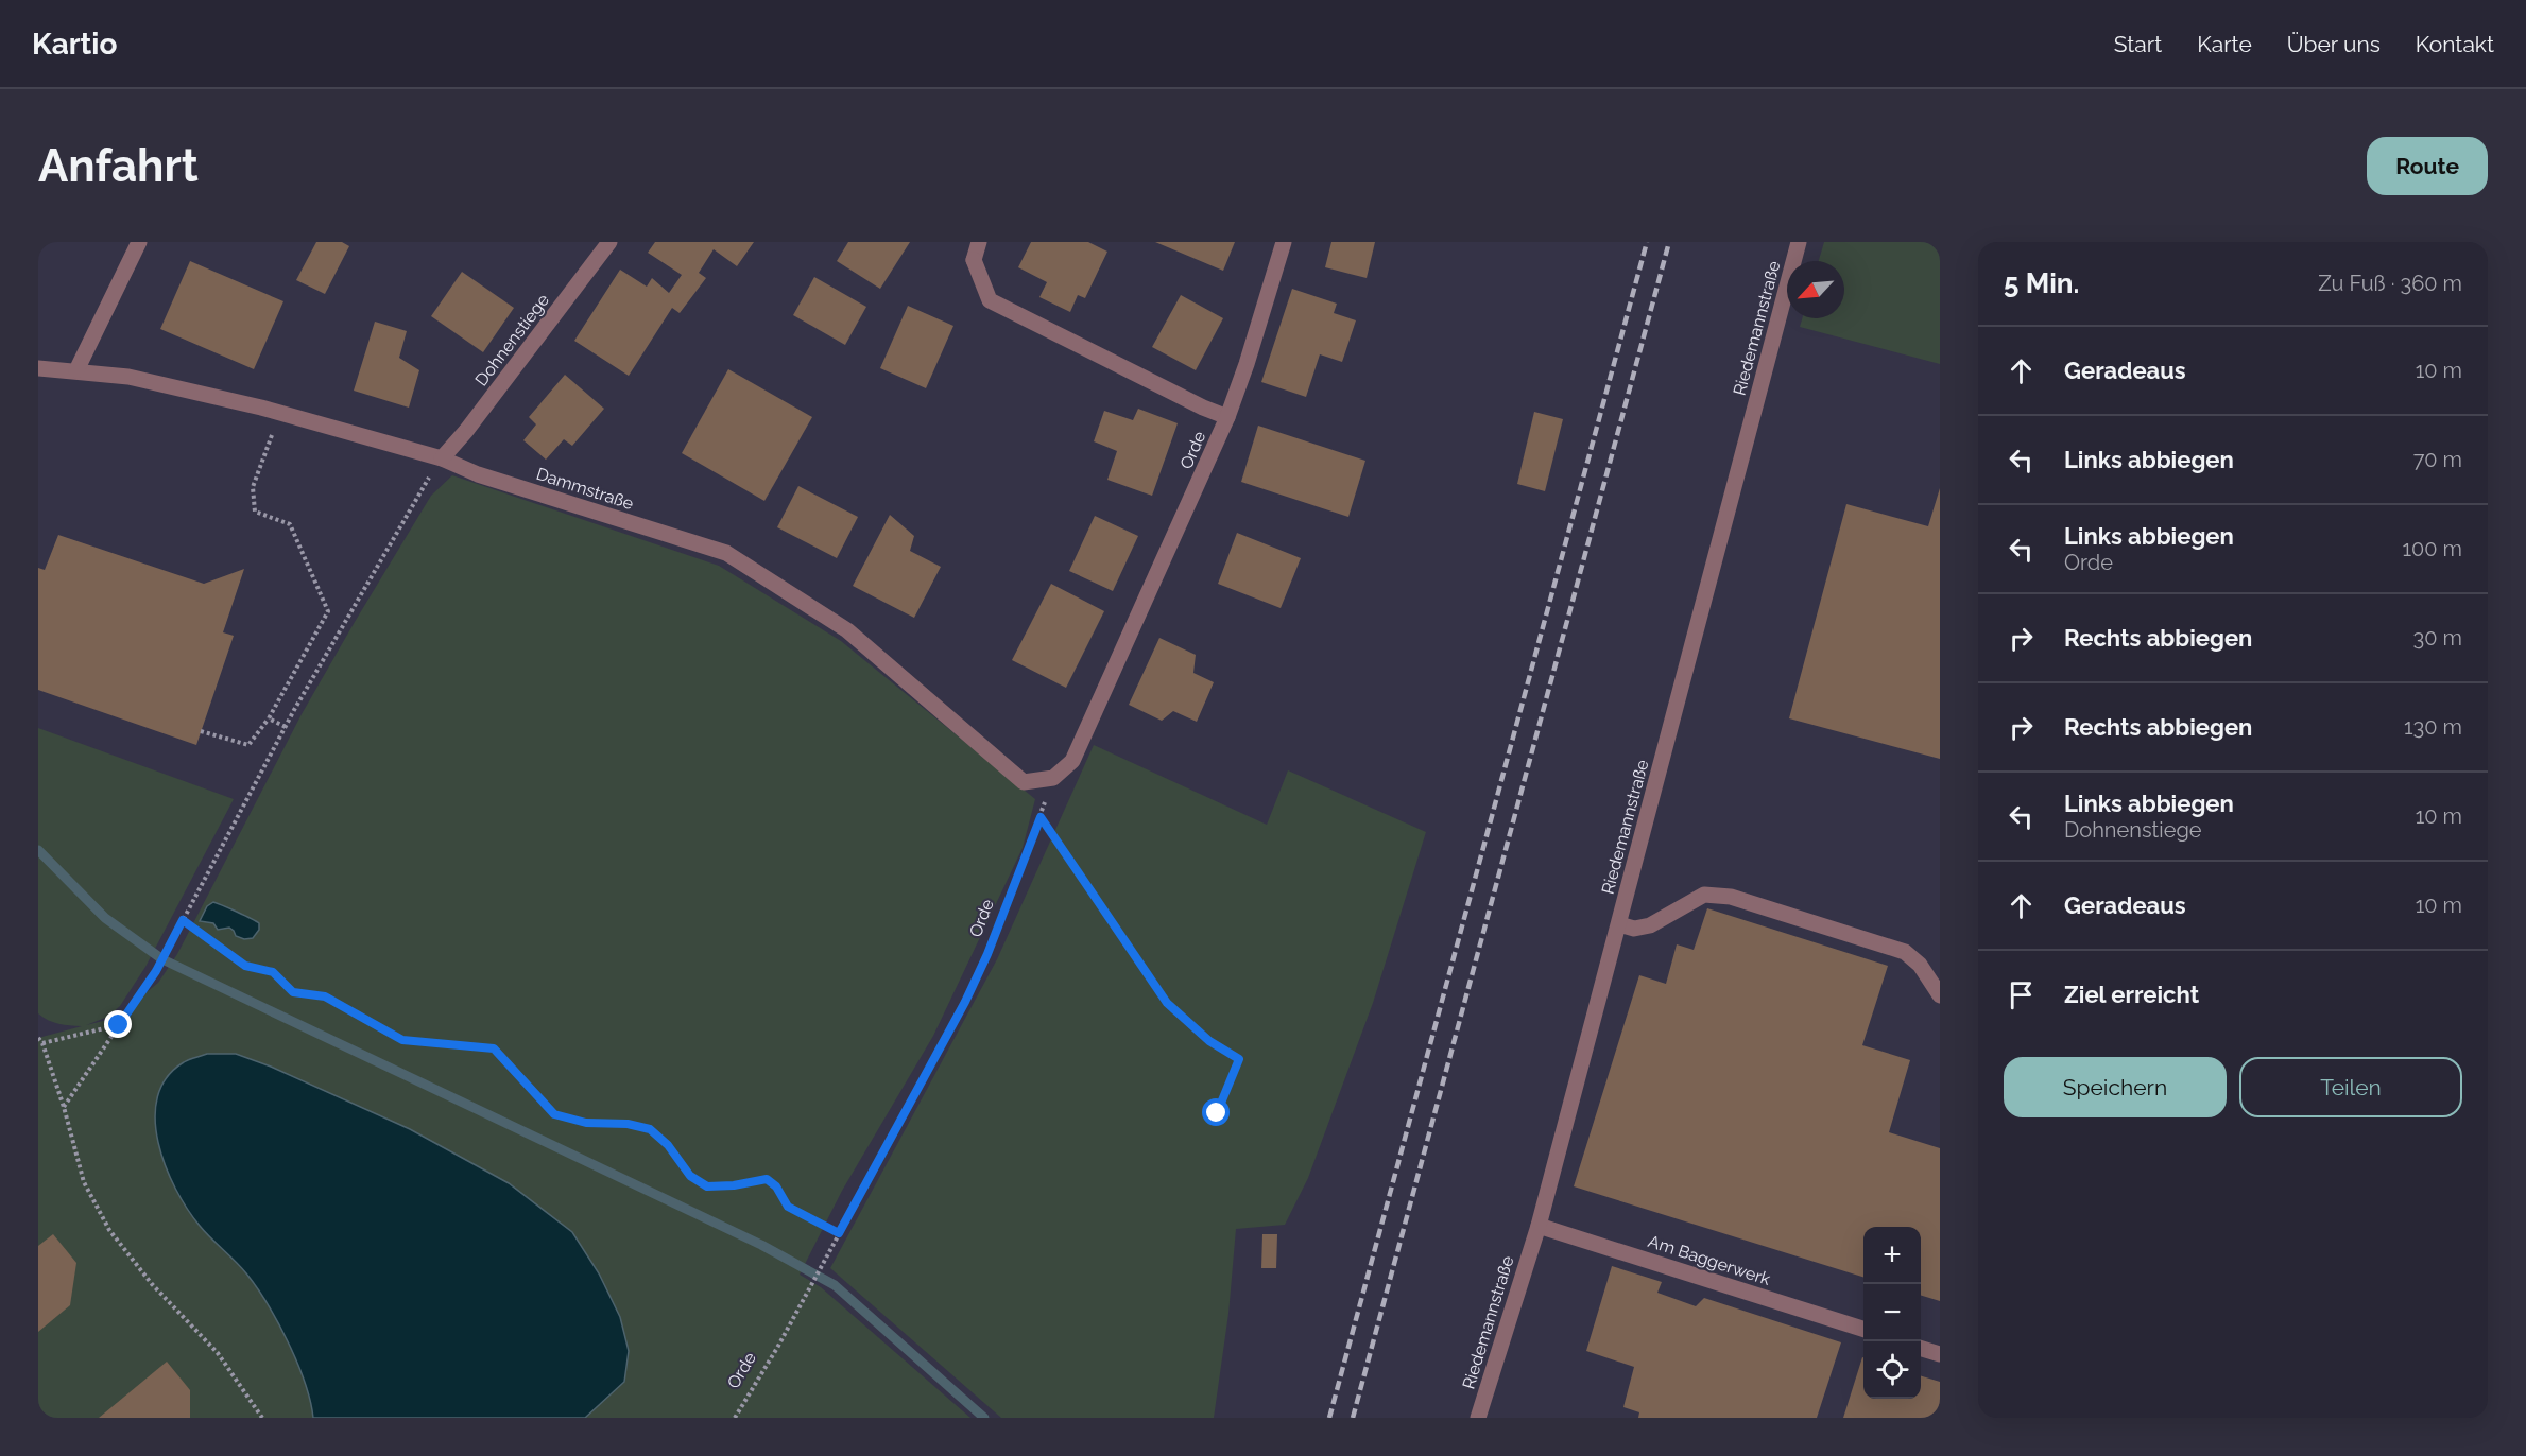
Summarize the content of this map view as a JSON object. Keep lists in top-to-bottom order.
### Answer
{
  "streets": {
    "street": [
      "Riedemannstraße",
      "Dohnenstiege",
      "Orde",
      "Dammstraße",
      "Am Baggerwerk"
    ]
  },
  "crossings": [
    ["Riedemannstraße", "Am Baggerwerk"],
    ["Dohnenstiege", "Dammstraße"],
    ["Orde", "Dammstraße"]
  ],
  "north": "bottom left",
  "page": {
    "header": "Kartio",
    "nav": [
      "Start",
      "Karte",
      "Über uns",
      "Kontakt"
    ],
    "buttons": [
      "Route",
      ["Speichern", "Teilen"]
    ],
    "title": "Anfahrt",
    "heading": ["5 Min.", "Zu Fuß · 360 m"],
    "list": [
      ["Geradeaus", "10 m"],
      ["Links abbiegen", "70 m"],
      ["Links abbiegen", "Orde", "100 m"],
      ["Rechts abbiegen", "30 m"],
      ["Rechts abbiegen", "130 m"],
      ["Links abbiegen", "Dohnenstiege", "10 m"],
      ["Geradeaus", "10 m"],
      "Ziel erreicht"
    ],
    "map_buttons": ["+", "−"]
  }
}
